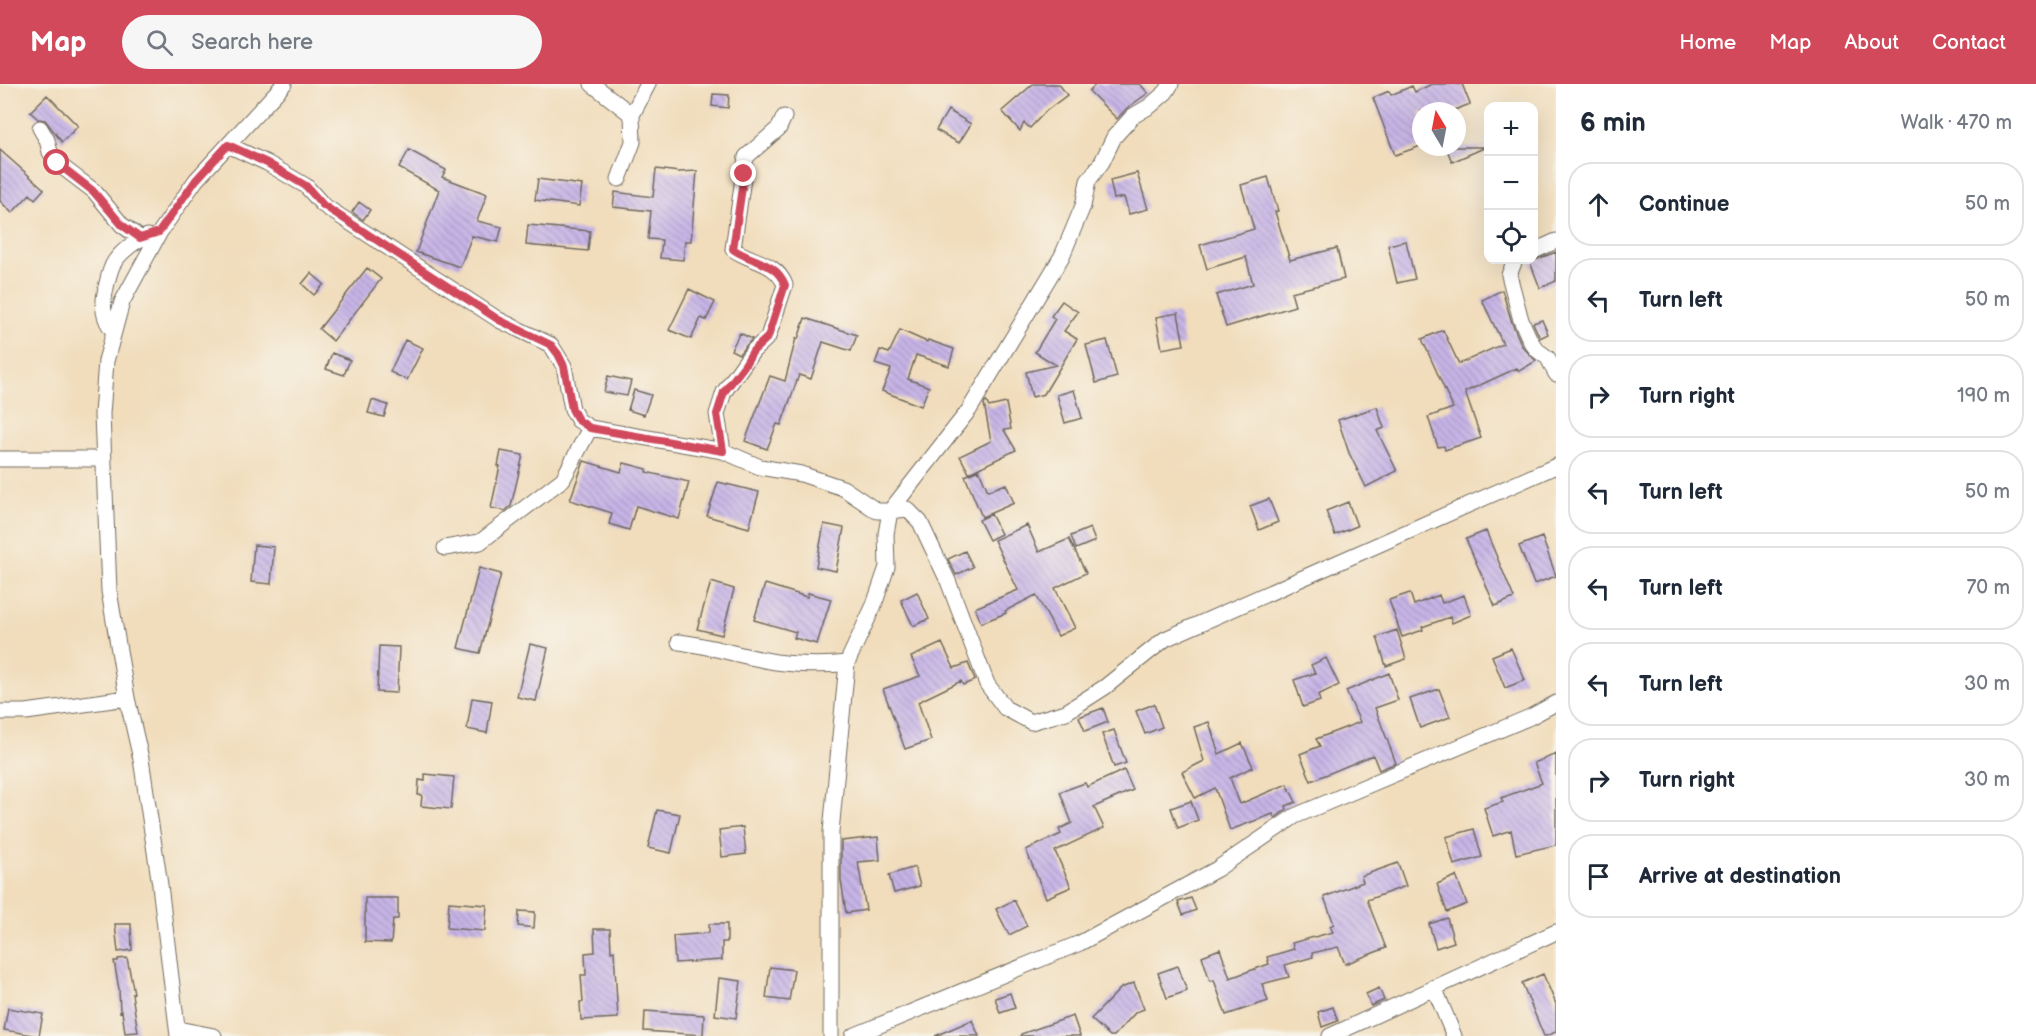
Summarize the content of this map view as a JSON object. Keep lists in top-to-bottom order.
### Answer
{
  "north": "top",
  "page": {
    "header": "Map",
    "search": "Search here",
    "nav": [
      "Home",
      "Map",
      "About",
      "Contact"
    ],
    "heading": ["6 min", "Walk · 470 m"],
    "map_buttons": ["+", "−"],
    "list": [
      ["Continue", "50 m"],
      ["Turn left", "50 m"],
      ["Turn right", "190 m"],
      ["Turn left", "50 m"],
      ["Turn left", "70 m"],
      ["Turn left", "30 m"],
      ["Turn right", "30 m"],
      "Arrive at destination"
    ]
  }
}
